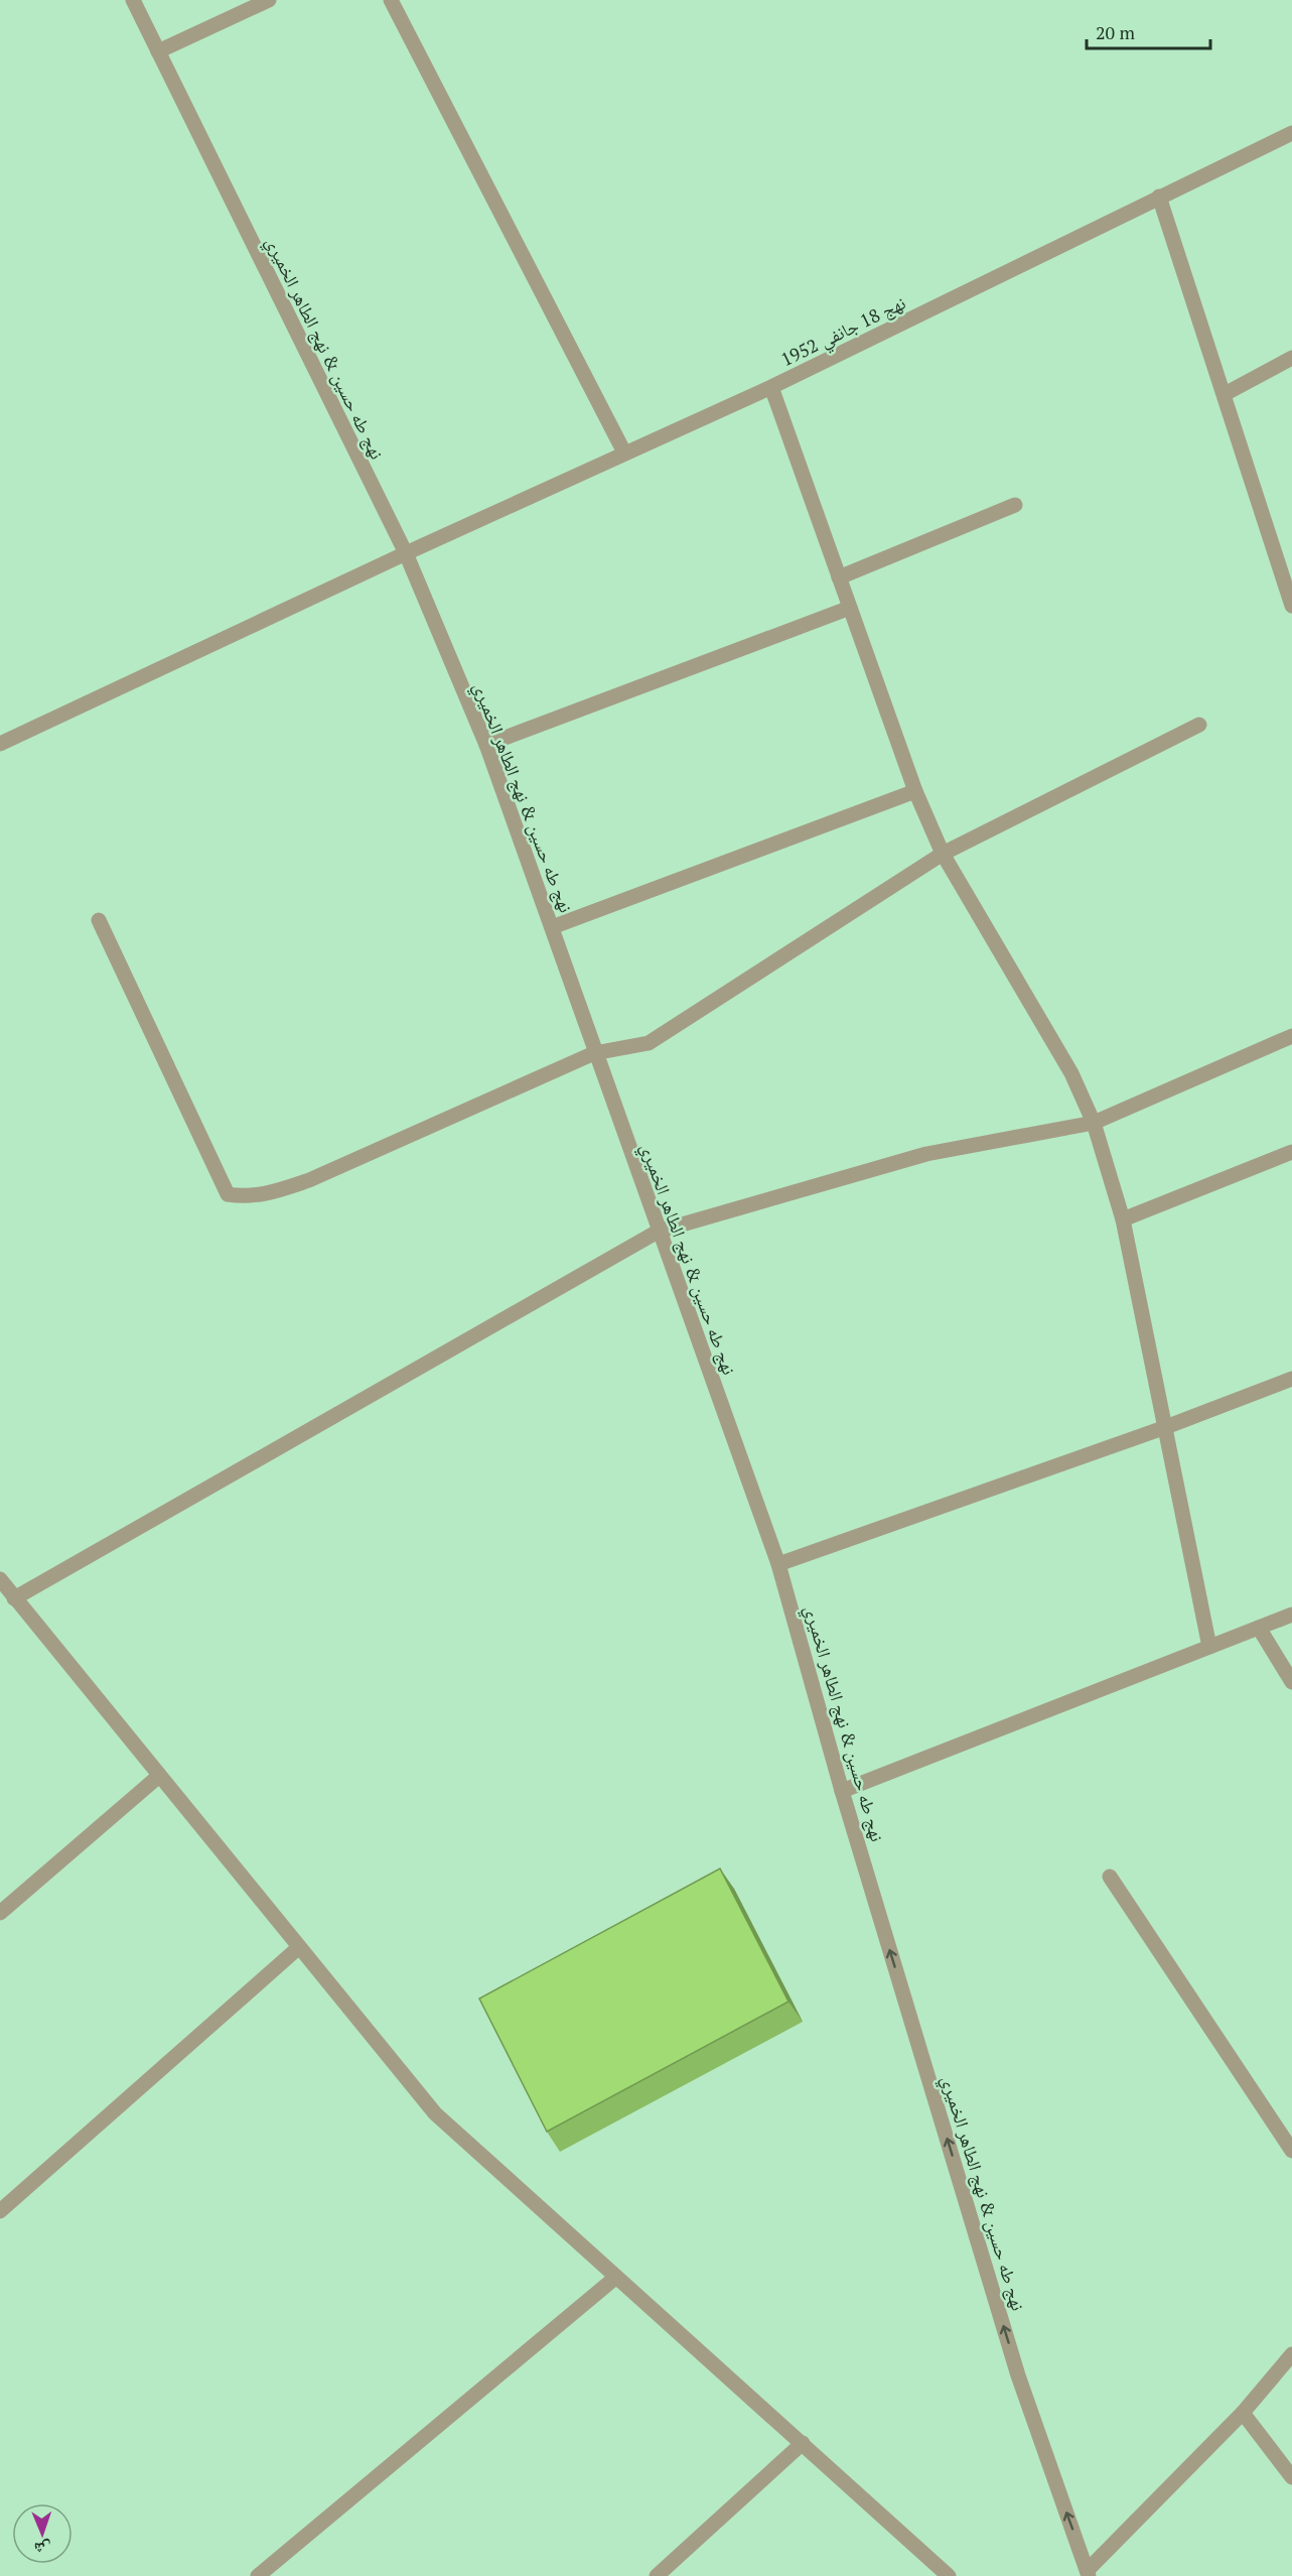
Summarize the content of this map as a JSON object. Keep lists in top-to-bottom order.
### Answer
{
  "streets": {
    "street": ["نهج 18 جانفي 1952", "نهج طه حسين & نهج الطاهر الخميري"]
  },
  "crossings": [
    ["نهج 18 جانفي 1952", "نهج طه حسين & نهج الطاهر الخميري"]
  ],
  "scale_bar": "20 m",
  "north": "bottom"
}
